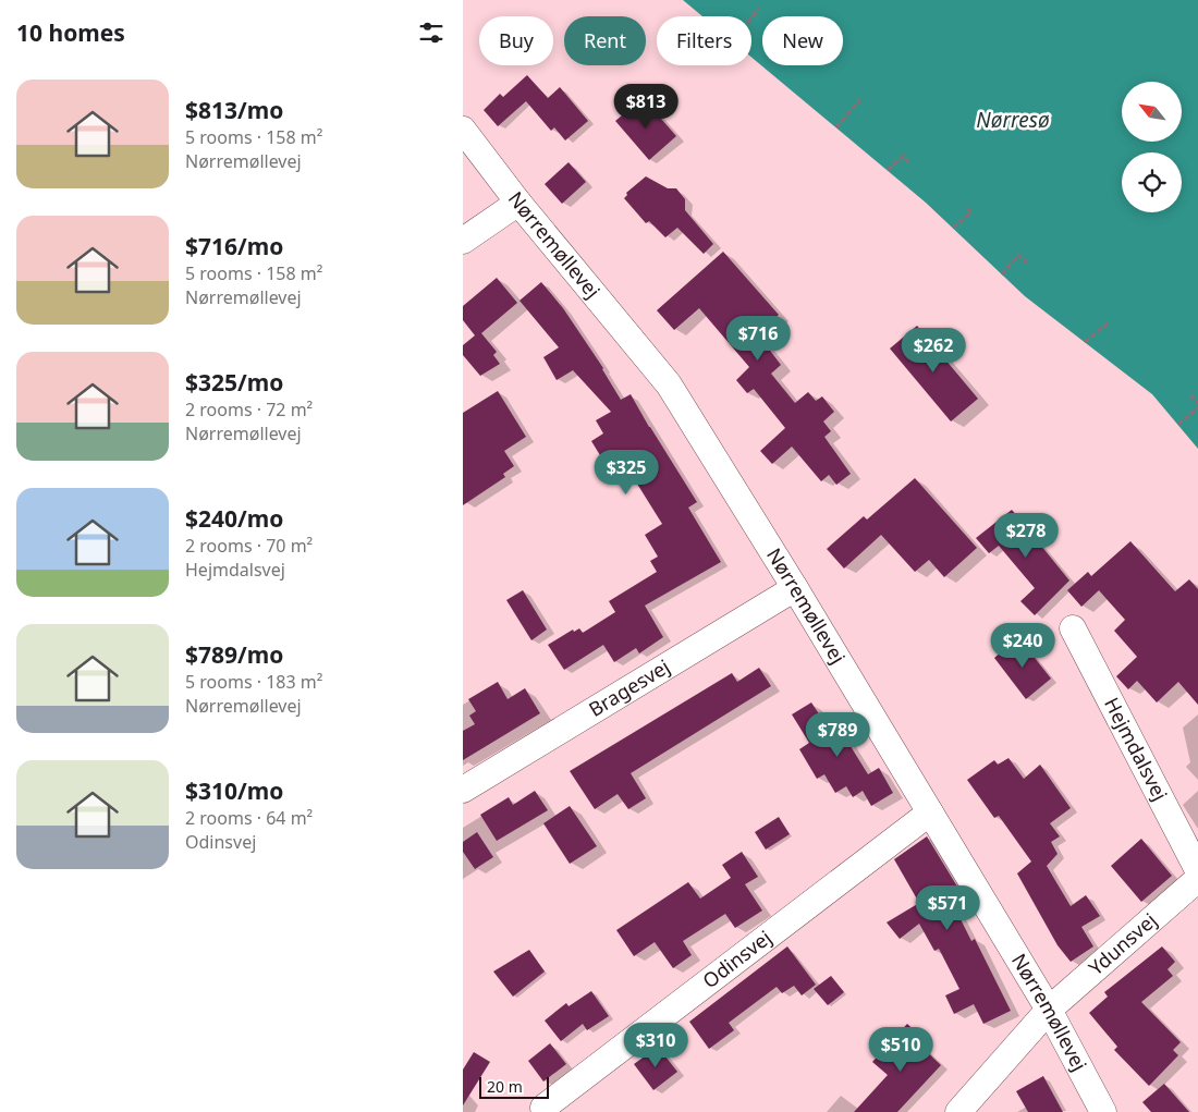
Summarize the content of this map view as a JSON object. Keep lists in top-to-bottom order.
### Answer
{
  "streets": {
    "street": [
      "Nørremøllevej",
      "Bragesvej",
      "Hejmdalsvej",
      "Ydunsvej",
      "Odinsvej"
    ]
  },
  "crossings": [
    ["Nørremøllevej", "Bragesvej"],
    ["Nørremøllevej", "Ydunsvej"],
    ["Nørremøllevej", "Odinsvej"]
  ],
  "water": ["Nørresø"],
  "scale_bar": "20 m",
  "north": "top left",
  "page": {
    "heading": "10 homes",
    "chip": [
      "Buy",
      "Rent",
      "Filters",
      "New"
    ],
    "list": [
      {
        "name": "$813/mo",
        "note": "5 rooms · 158 m² · Nørremøllevej"
      },
      {
        "name": "$716/mo",
        "note": "5 rooms · 158 m² · Nørremøllevej"
      },
      {
        "name": "$325/mo",
        "note": "2 rooms · 72 m² · Nørremøllevej"
      },
      {
        "name": "$240/mo",
        "note": "2 rooms · 70 m² · Hejmdalsvej"
      },
      {
        "name": "$789/mo",
        "note": "5 rooms · 183 m² · Nørremøllevej"
      },
      {
        "name": "$310/mo",
        "note": "2 rooms · 64 m² · Odinsvej"
      }
    ],
    "price": [
      "$813",
      "$716",
      "$262",
      "$325",
      "$278",
      "$240",
      "$789",
      "$571",
      "$310",
      "$510"
    ],
    "scale": "20 m"
  }
}
